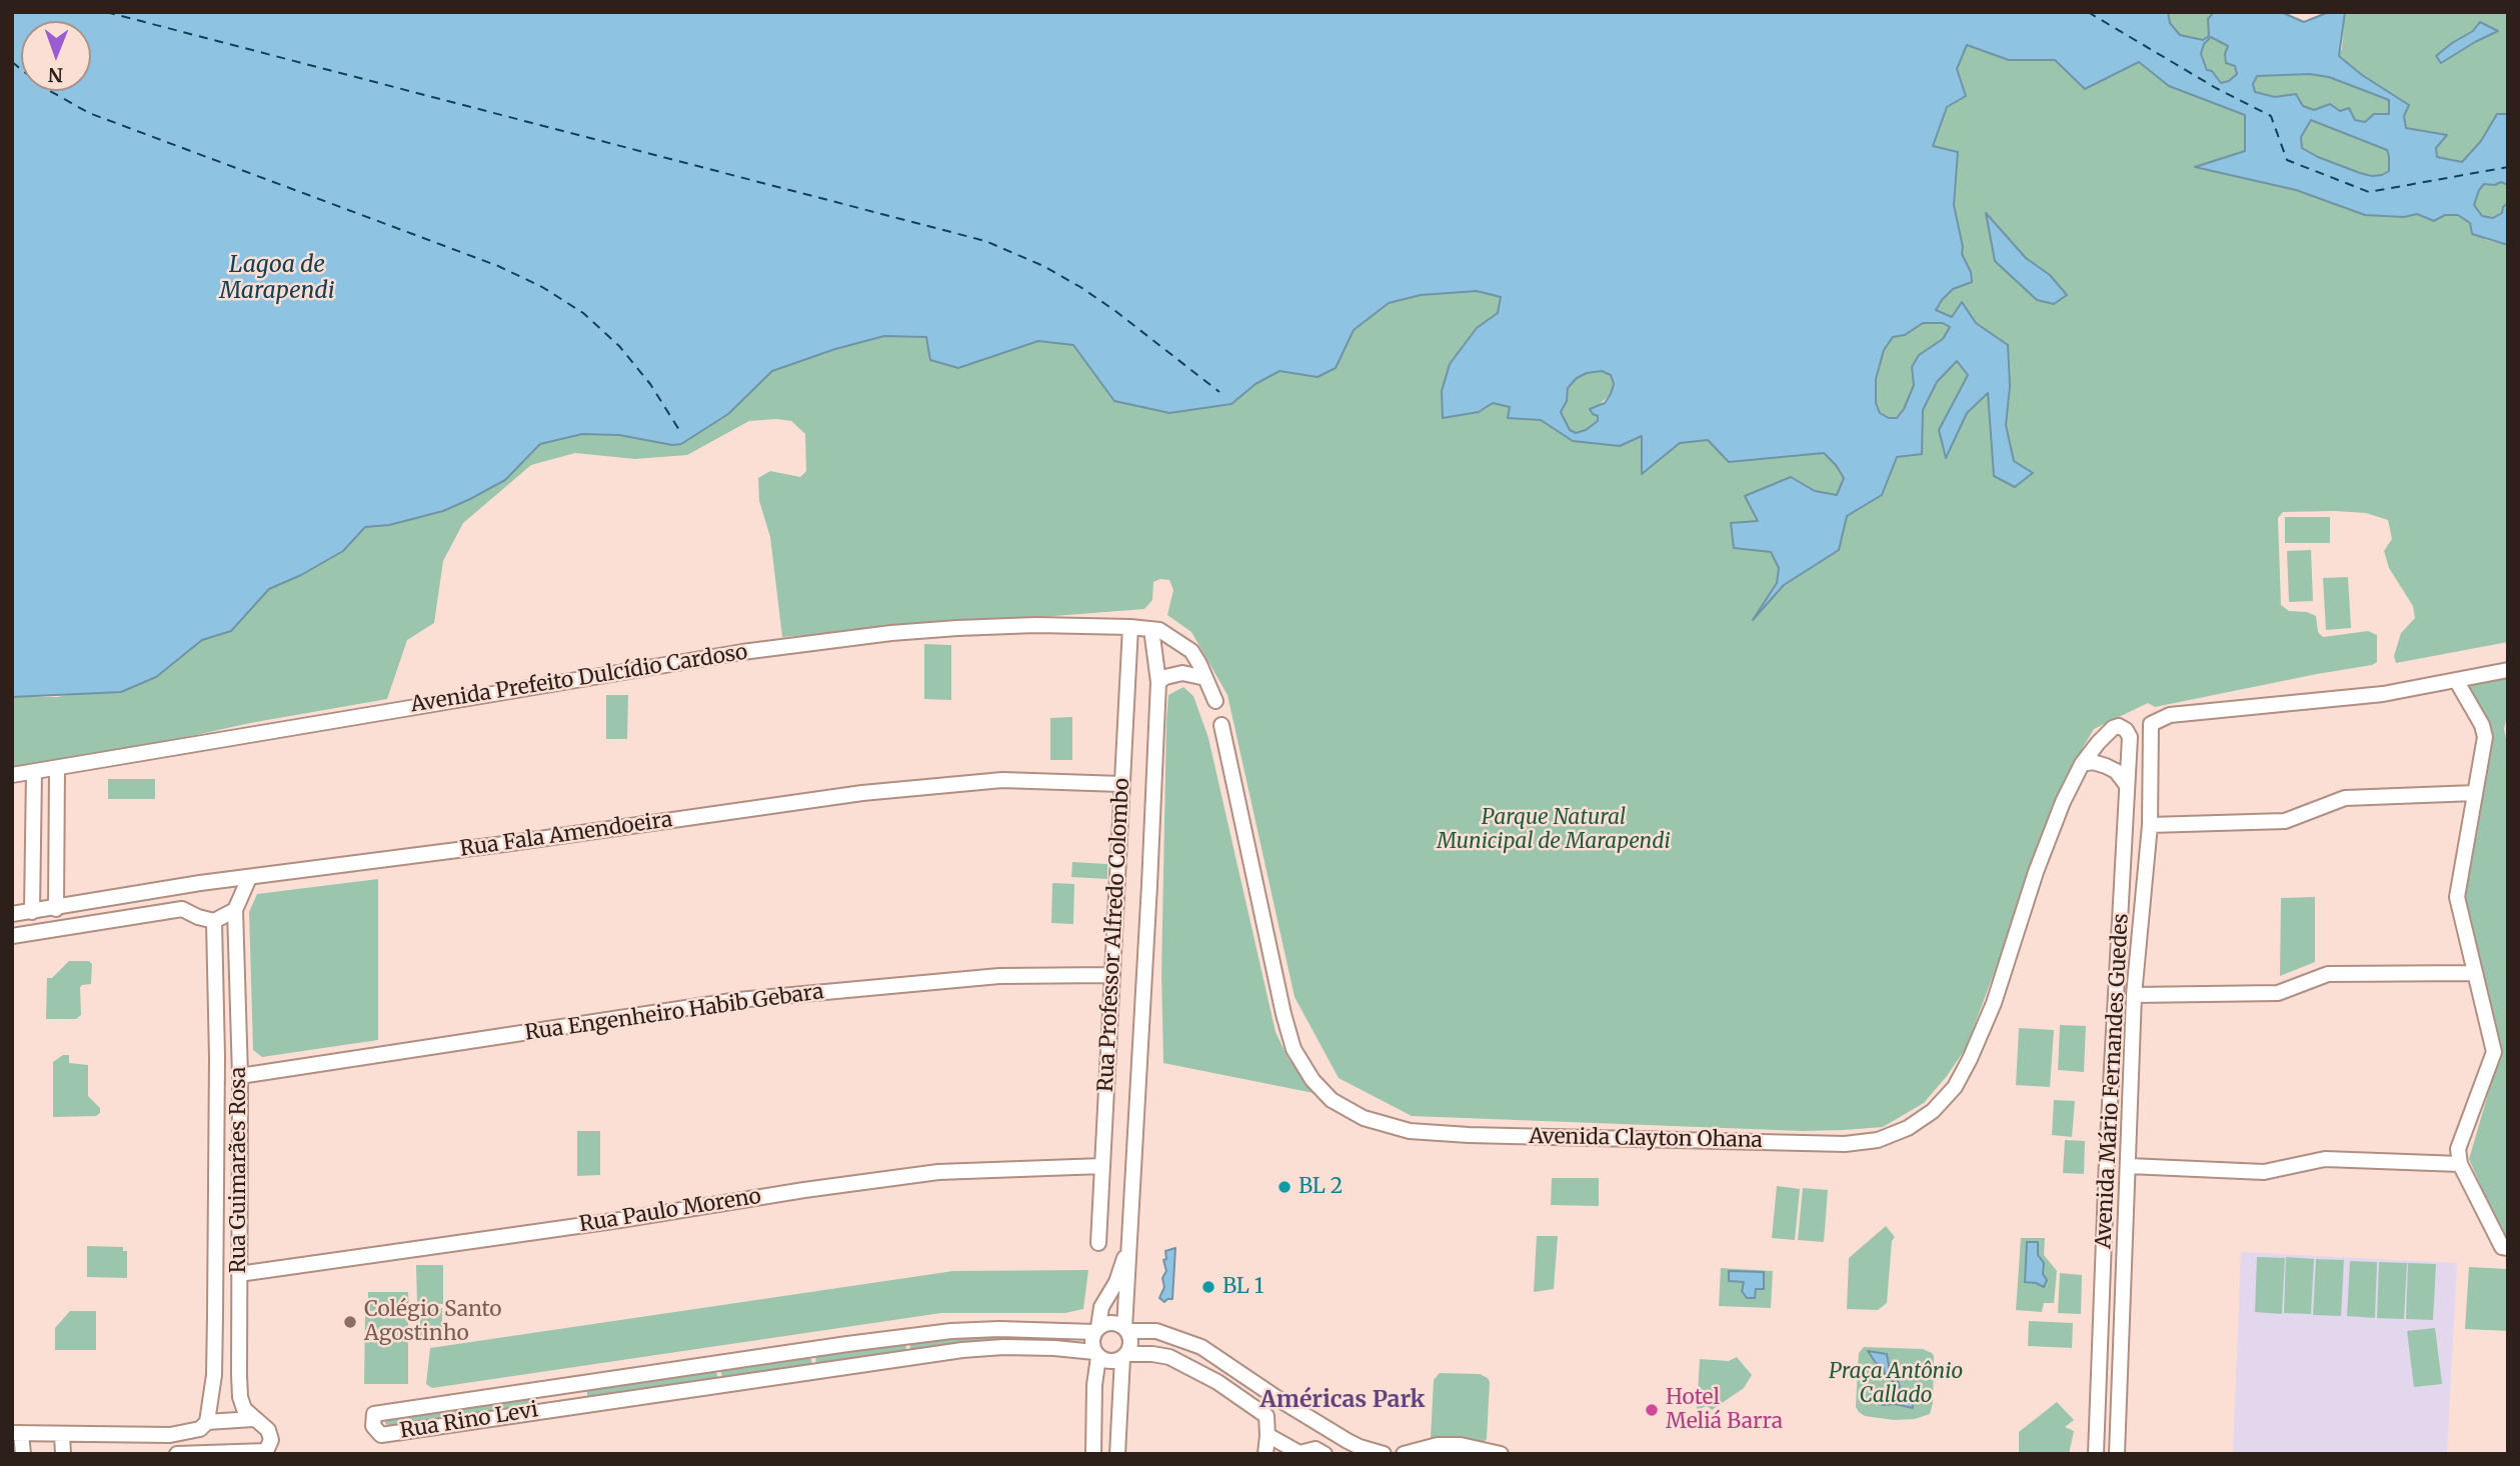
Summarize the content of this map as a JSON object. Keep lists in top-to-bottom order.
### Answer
{
  "streets": {
    "street": [
      "Avenida Prefeito Dulcídio Cardoso",
      "Rua Fala Amendoeira",
      "Rua Professor Alfredo Colombo",
      "Rua Engenheiro Habib Gebara",
      "Avenida Mário Fernandes Guedes",
      "Avenida Clayton Ohana",
      "Rua Guimarães Rosa",
      "Rua Paulo Moreno",
      "Rua Rino Levi"
    ]
  },
  "crossings": [
    ["Avenida Prefeito Dulcídio Cardoso", "Rua Professor Alfredo Colombo"],
    ["Rua Fala Amendoeira", "Rua Professor Alfredo Colombo"],
    ["Rua Fala Amendoeira", "Rua Guimarães Rosa"],
    ["Rua Professor Alfredo Colombo", "Rua Engenheiro Habib Gebara"],
    ["Rua Professor Alfredo Colombo", "Rua Paulo Moreno"],
    ["Rua Professor Alfredo Colombo", "Rua Rino Levi"],
    ["Rua Engenheiro Habib Gebara", "Rua Guimarães Rosa"],
    ["Avenida Mário Fernandes Guedes", "Avenida Clayton Ohana"],
    ["Rua Guimarães Rosa", "Rua Paulo Moreno"]
  ],
  "districts": ["Américas Park"],
  "water": ["Lagoa de Marapendi"],
  "parks": ["Parque Natural Municipal de Marapendi", "Praça Antônio Callado"],
  "places": [
    "BL 2",
    "BL 1",
    "Colégio Santo Agostinho",
    "Hotel Meliá Barra"
  ],
  "north": "bottom"
}
